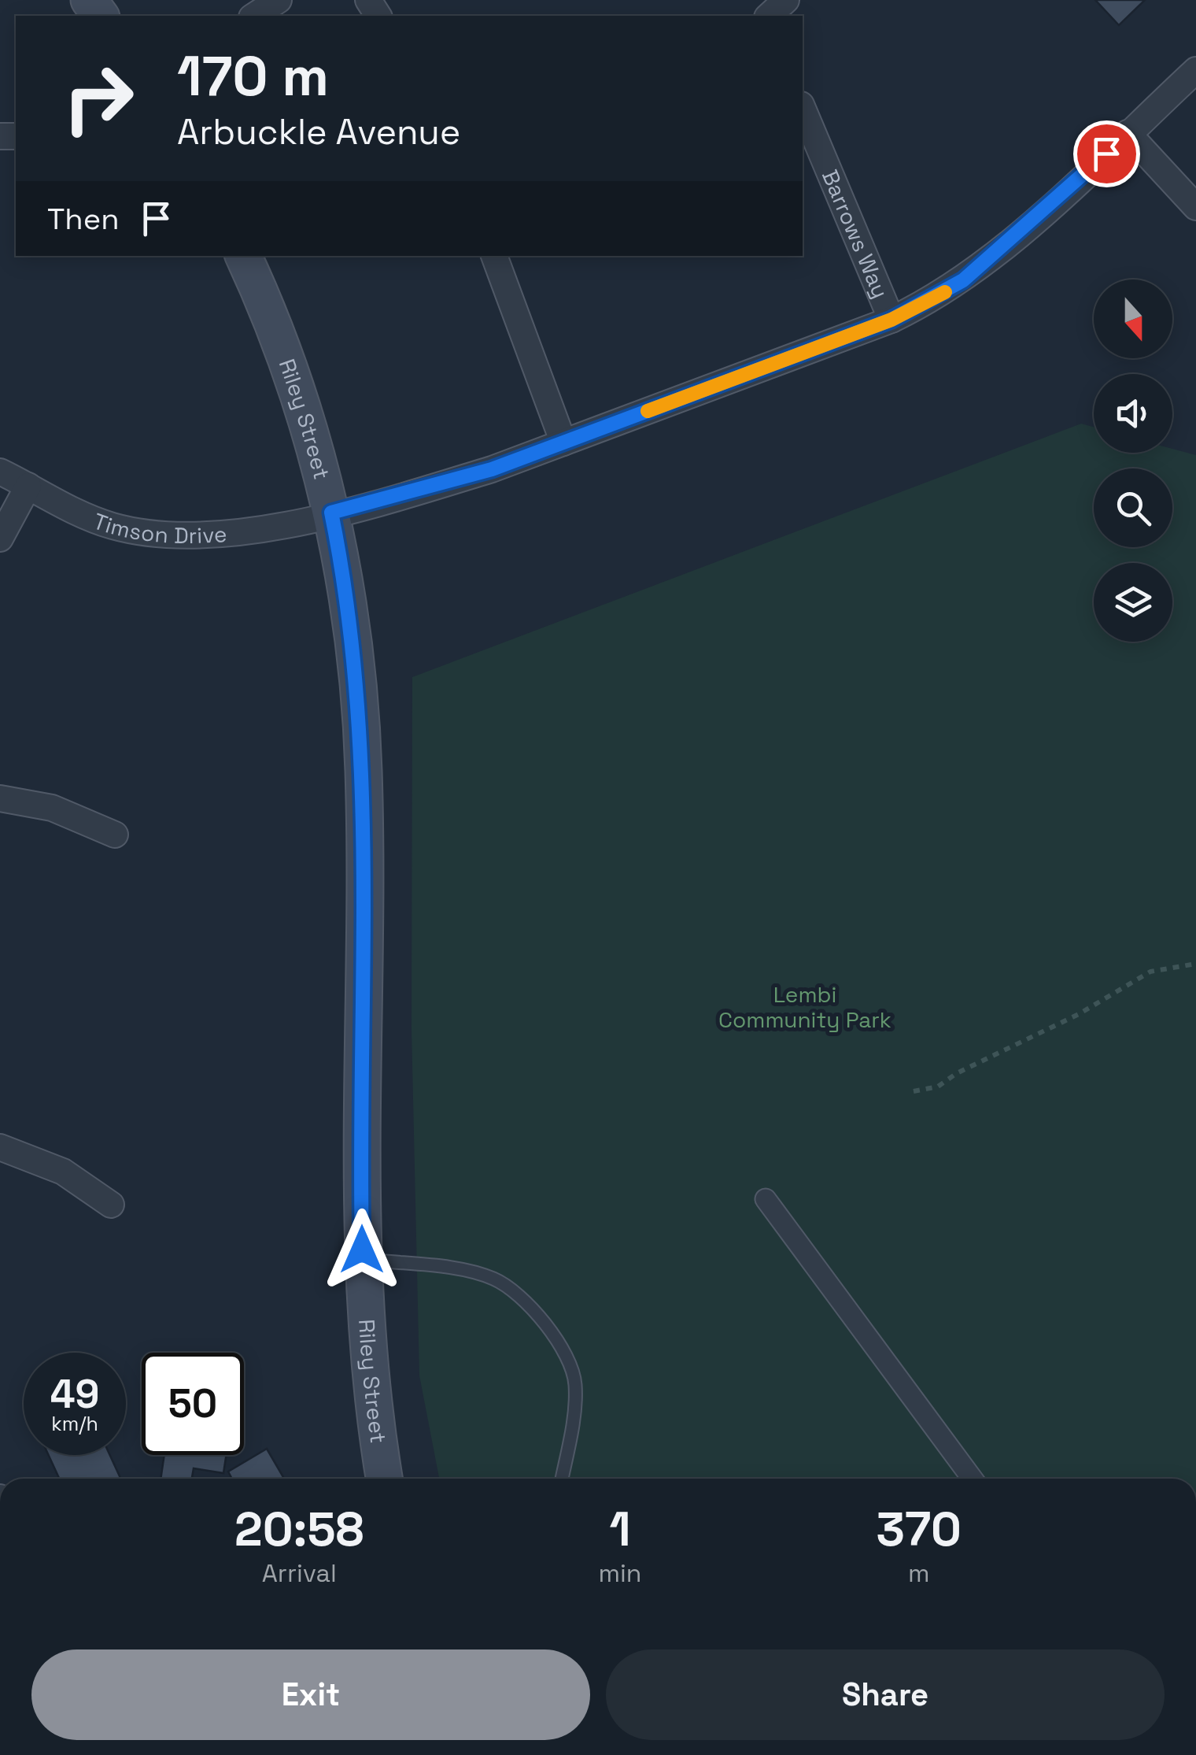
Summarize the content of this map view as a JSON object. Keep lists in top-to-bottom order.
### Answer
{
  "streets": {
    "main road": ["Riley Street"],
    "street": ["Barrows Way", "Timson Drive"]
  },
  "crossings": [
    ["Barrows Way", "Timson Drive"],
    ["Riley Street", "Timson Drive"]
  ],
  "parks": ["Lembi Community Park"],
  "north": "bottom",
  "page": {
    "turn": ["170 m", "Arbuckle Avenue"],
    "then": "Then",
    "speed": "49 km/h",
    "limit": "50",
    "eta": [
      "20:58",
      "Arrival",
      "1",
      "min",
      "370",
      "m"
    ],
    "buttons": ["Exit", "Share"]
  }
}
